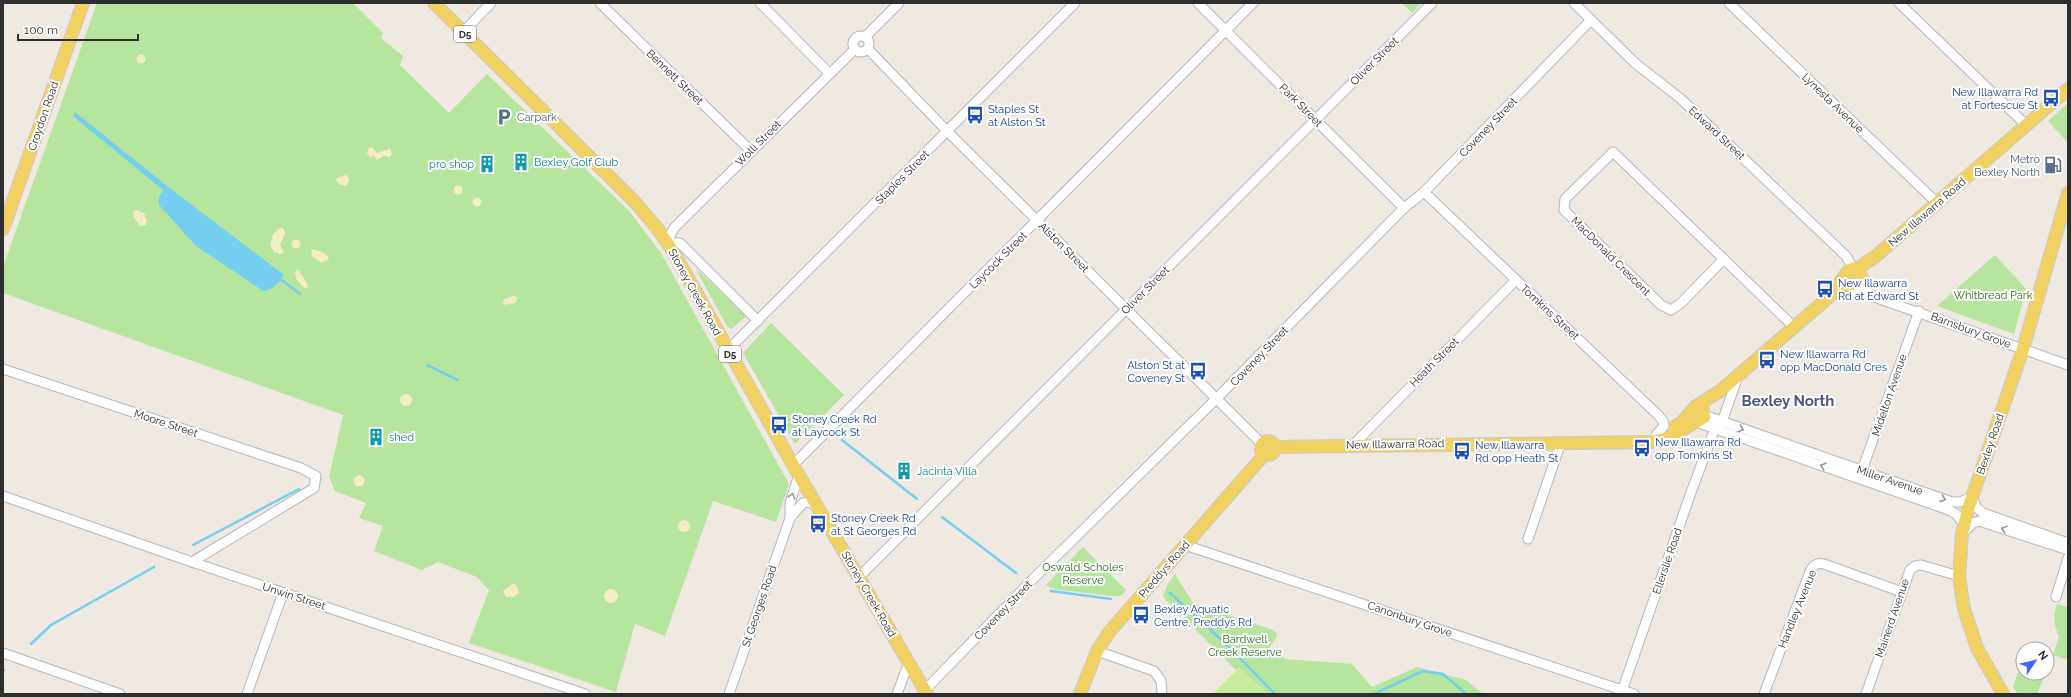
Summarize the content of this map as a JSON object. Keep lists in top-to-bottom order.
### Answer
{
  "streets": {
    "main road": [
      "D5",
      "Croydon Road",
      "New Illawarra Road",
      "Stoney Creek Road",
      "Bexley Road",
      "Preddys Road"
    ],
    "street": [
      "Oliver Street",
      "Bennett Street",
      "Lynesta Avenue",
      "Park Street",
      "Coveney Street",
      "Edward Street",
      "Wolli Street",
      "Staples Street",
      "Alston Street",
      "MacDonald Crescent",
      "Laycock Street",
      "Tomkins Street",
      "Barnsbury Grove",
      "Heath Street",
      "Midelton Avenue",
      "Moore Street",
      "Miller Avenue",
      "Ellerslie Road",
      "Unwin Street",
      "St Georges Road",
      "Handley Avenue",
      "Mainerd Avenue",
      "Canonbury Grove"
    ]
  },
  "crossings": [
    ["Oliver Street", "Park Street"],
    ["Oliver Street", "Alston Street"],
    ["Oliver Street", "Stoney Creek Road"],
    ["Bennett Street", "Wolli Street"],
    ["Lynesta Avenue", "New Illawarra Road"],
    ["Park Street", "Coveney Street"],
    ["Park Street", "Laycock Street"],
    ["Coveney Street", "Edward Street"],
    ["Coveney Street", "Alston Street"],
    ["Coveney Street", "Stoney Creek Road"],
    ["Coveney Street", "Tomkins Street"],
    ["Edward Street", "New Illawarra Road"],
    ["Edward Street", "Barnsbury Grove"],
    ["Wolli Street", "Alston Street"],
    ["Wolli Street", "Stoney Creek Road"],
    ["Staples Street", "Alston Street"],
    ["Staples Street", "Stoney Creek Road"],
    ["New Illawarra Road", "MacDonald Crescent"],
    ["New Illawarra Road", "Tomkins Street"],
    ["New Illawarra Road", "Barnsbury Grove"],
    ["New Illawarra Road", "Heath Street"],
    ["New Illawarra Road", "Miller Avenue"],
    ["New Illawarra Road", "Ellerslie Road"],
    ["New Illawarra Road", "Preddys Road"],
    ["Alston Street", "Laycock Street"],
    ["Alston Street", "Preddys Road"],
    ["Laycock Street", "Stoney Creek Road"],
    ["Laycock Street", "St Georges Road"],
    ["Stoney Creek Road", "St Georges Road"],
    ["Tomkins Street", "Heath Street"],
    ["Barnsbury Grove", "Midelton Avenue"],
    ["Barnsbury Grove", "Bexley Road"],
    ["Midelton Avenue", "Miller Avenue"],
    ["Moore Street", "Unwin Street"],
    ["Bexley Road", "Miller Avenue"],
    ["Bexley Road", "Mainerd Avenue"],
    ["Miller Avenue", "Ellerslie Road"],
    ["Ellerslie Road", "Canonbury Grove"],
    ["Preddys Road", "Canonbury Grove"],
    ["Handley Avenue", "Mainerd Avenue"]
  ],
  "districts": ["Bexley North"],
  "parks": ["Whitbread Park", "Oswald Scholes Reserve", "Bardwell Creek Reserve"],
  "places": {
    "bus stop": [
      "New Illawarra Rd at Fortescue St",
      "Staples St at Alston St",
      "New Illawarra Rd at Edward St",
      "New Illawarra Rd opp MacDonald Cres",
      "Alston St at Coveney St",
      "Stoney Creek Rd at Laycock St",
      "New Illawarra Rd opp Tomkins St",
      "New Illawarra Rd opp Heath St",
      "Stoney Creek Rd at St Georges Rd",
      "Bexley Aquatic Centre, Preddys Rd"
    ],
    "parking": ["Carpark"],
    "building": [
      "Bexley Golf Club",
      "pro shop",
      "shed",
      "Jacinta Villa"
    ],
    "fuel station": ["Metro Bexley North"]
  },
  "scale_bar": "100 m",
  "north": "top right"
}
